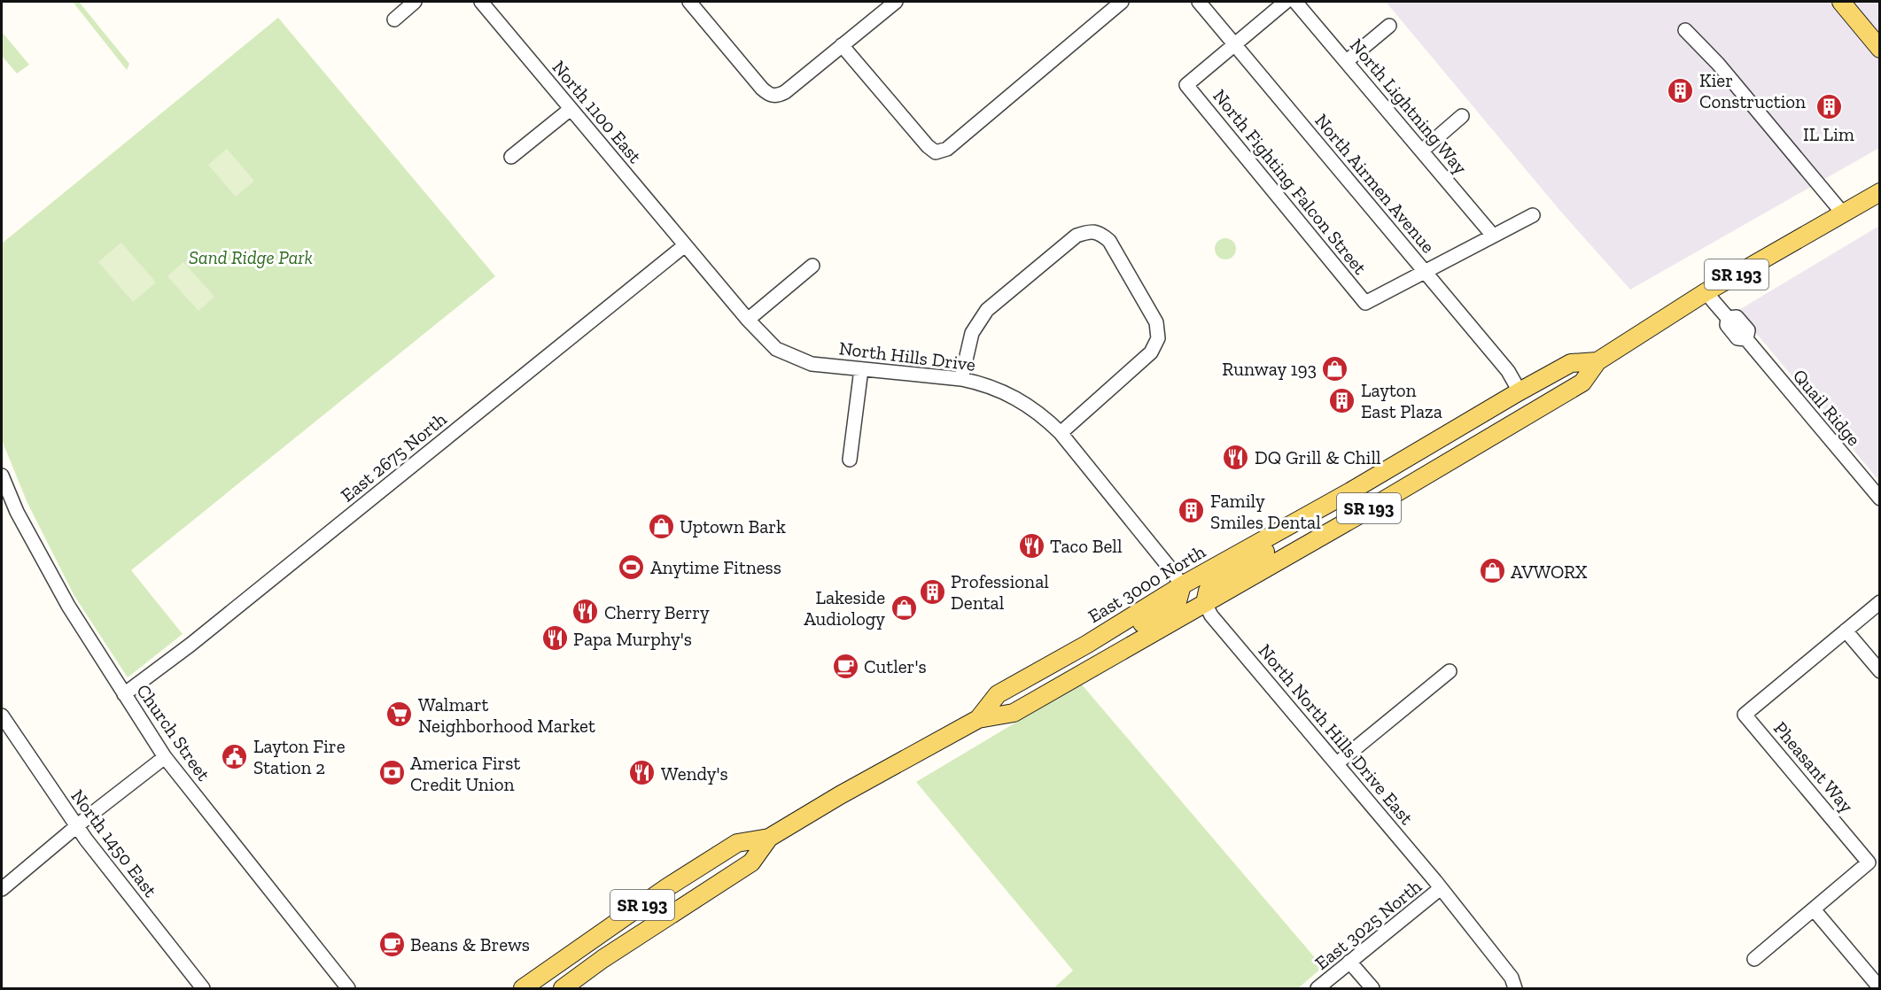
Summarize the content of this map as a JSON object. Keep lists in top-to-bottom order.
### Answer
{
  "streets": {
    "main road": ["SR 193", "East 3000 North"],
    "street": [
      "North Lightning Way",
      "North 1100 East",
      "North Fighting Falcon Street",
      "North Airmen Avenue",
      "North Hills Drive",
      "Quail Ridge",
      "East 2675 North",
      "Church Street",
      "North North Hills Drive East",
      "Pheasant Way",
      "North 1450 East",
      "East 3025 North"
    ]
  },
  "crossings": [
    ["North 1100 East", "North Hills Drive"],
    ["North 1100 East", "East 2675 North"],
    ["North Fighting Falcon Street", "North Airmen Avenue"],
    ["North Airmen Avenue", "East 3000 North"],
    ["North Hills Drive", "East 2675 North"],
    ["North Hills Drive", "East 3000 North"],
    ["Quail Ridge", "East 3000 North"],
    ["East 2675 North", "Church Street"],
    ["East 3000 North", "North North Hills Drive East"],
    ["North North Hills Drive East", "East 3025 North"]
  ],
  "parks": ["Sand Ridge Park"],
  "places": {
    "building": [
      "Kier Construction",
      "IL Lim",
      "Layton East Plaza",
      "Family Smiles Dental",
      "Professional Dental"
    ],
    "shop": [
      "Runway 193",
      "Uptown Bark",
      "AVWORX",
      "Lakeside Audiology"
    ],
    "restaurant": [
      "DQ Grill & Chill",
      "Taco Bell",
      "Cherry Berry",
      "Papa Murphy's",
      "Wendy's"
    ],
    "sports": ["Anytime Fitness"],
    "cafe": ["Cutler's", "Beans & Brews"],
    "supermarket": ["Walmart Neighborhood Market"],
    "public building": ["Layton Fire Station 2"],
    "bank": ["America First Credit Union"]
  }
}
